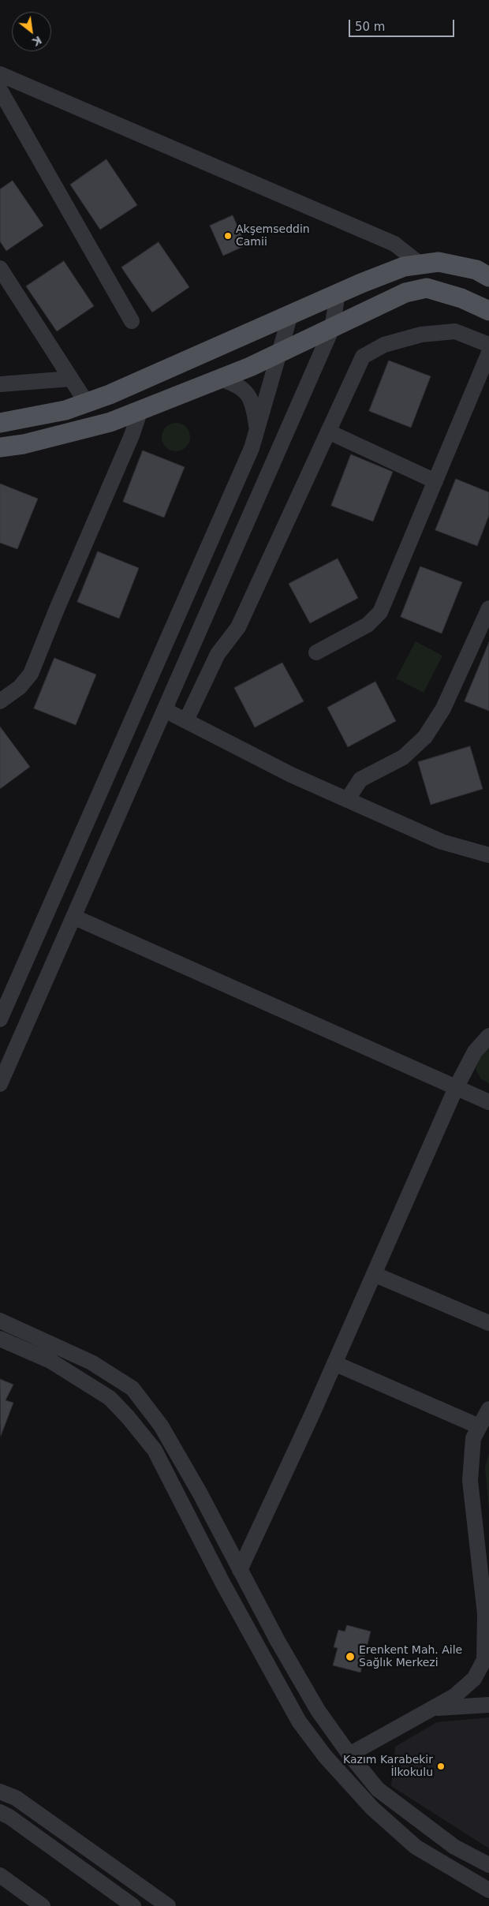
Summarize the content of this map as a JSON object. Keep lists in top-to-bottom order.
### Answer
{
  "places": ["Akşemseddin Camii", "Erenkent Mah. Aile Sağlık Merkezi", "Kazım Karabekir İlkokulu"],
  "scale_bar": "50 m",
  "north": "bottom right"
}
